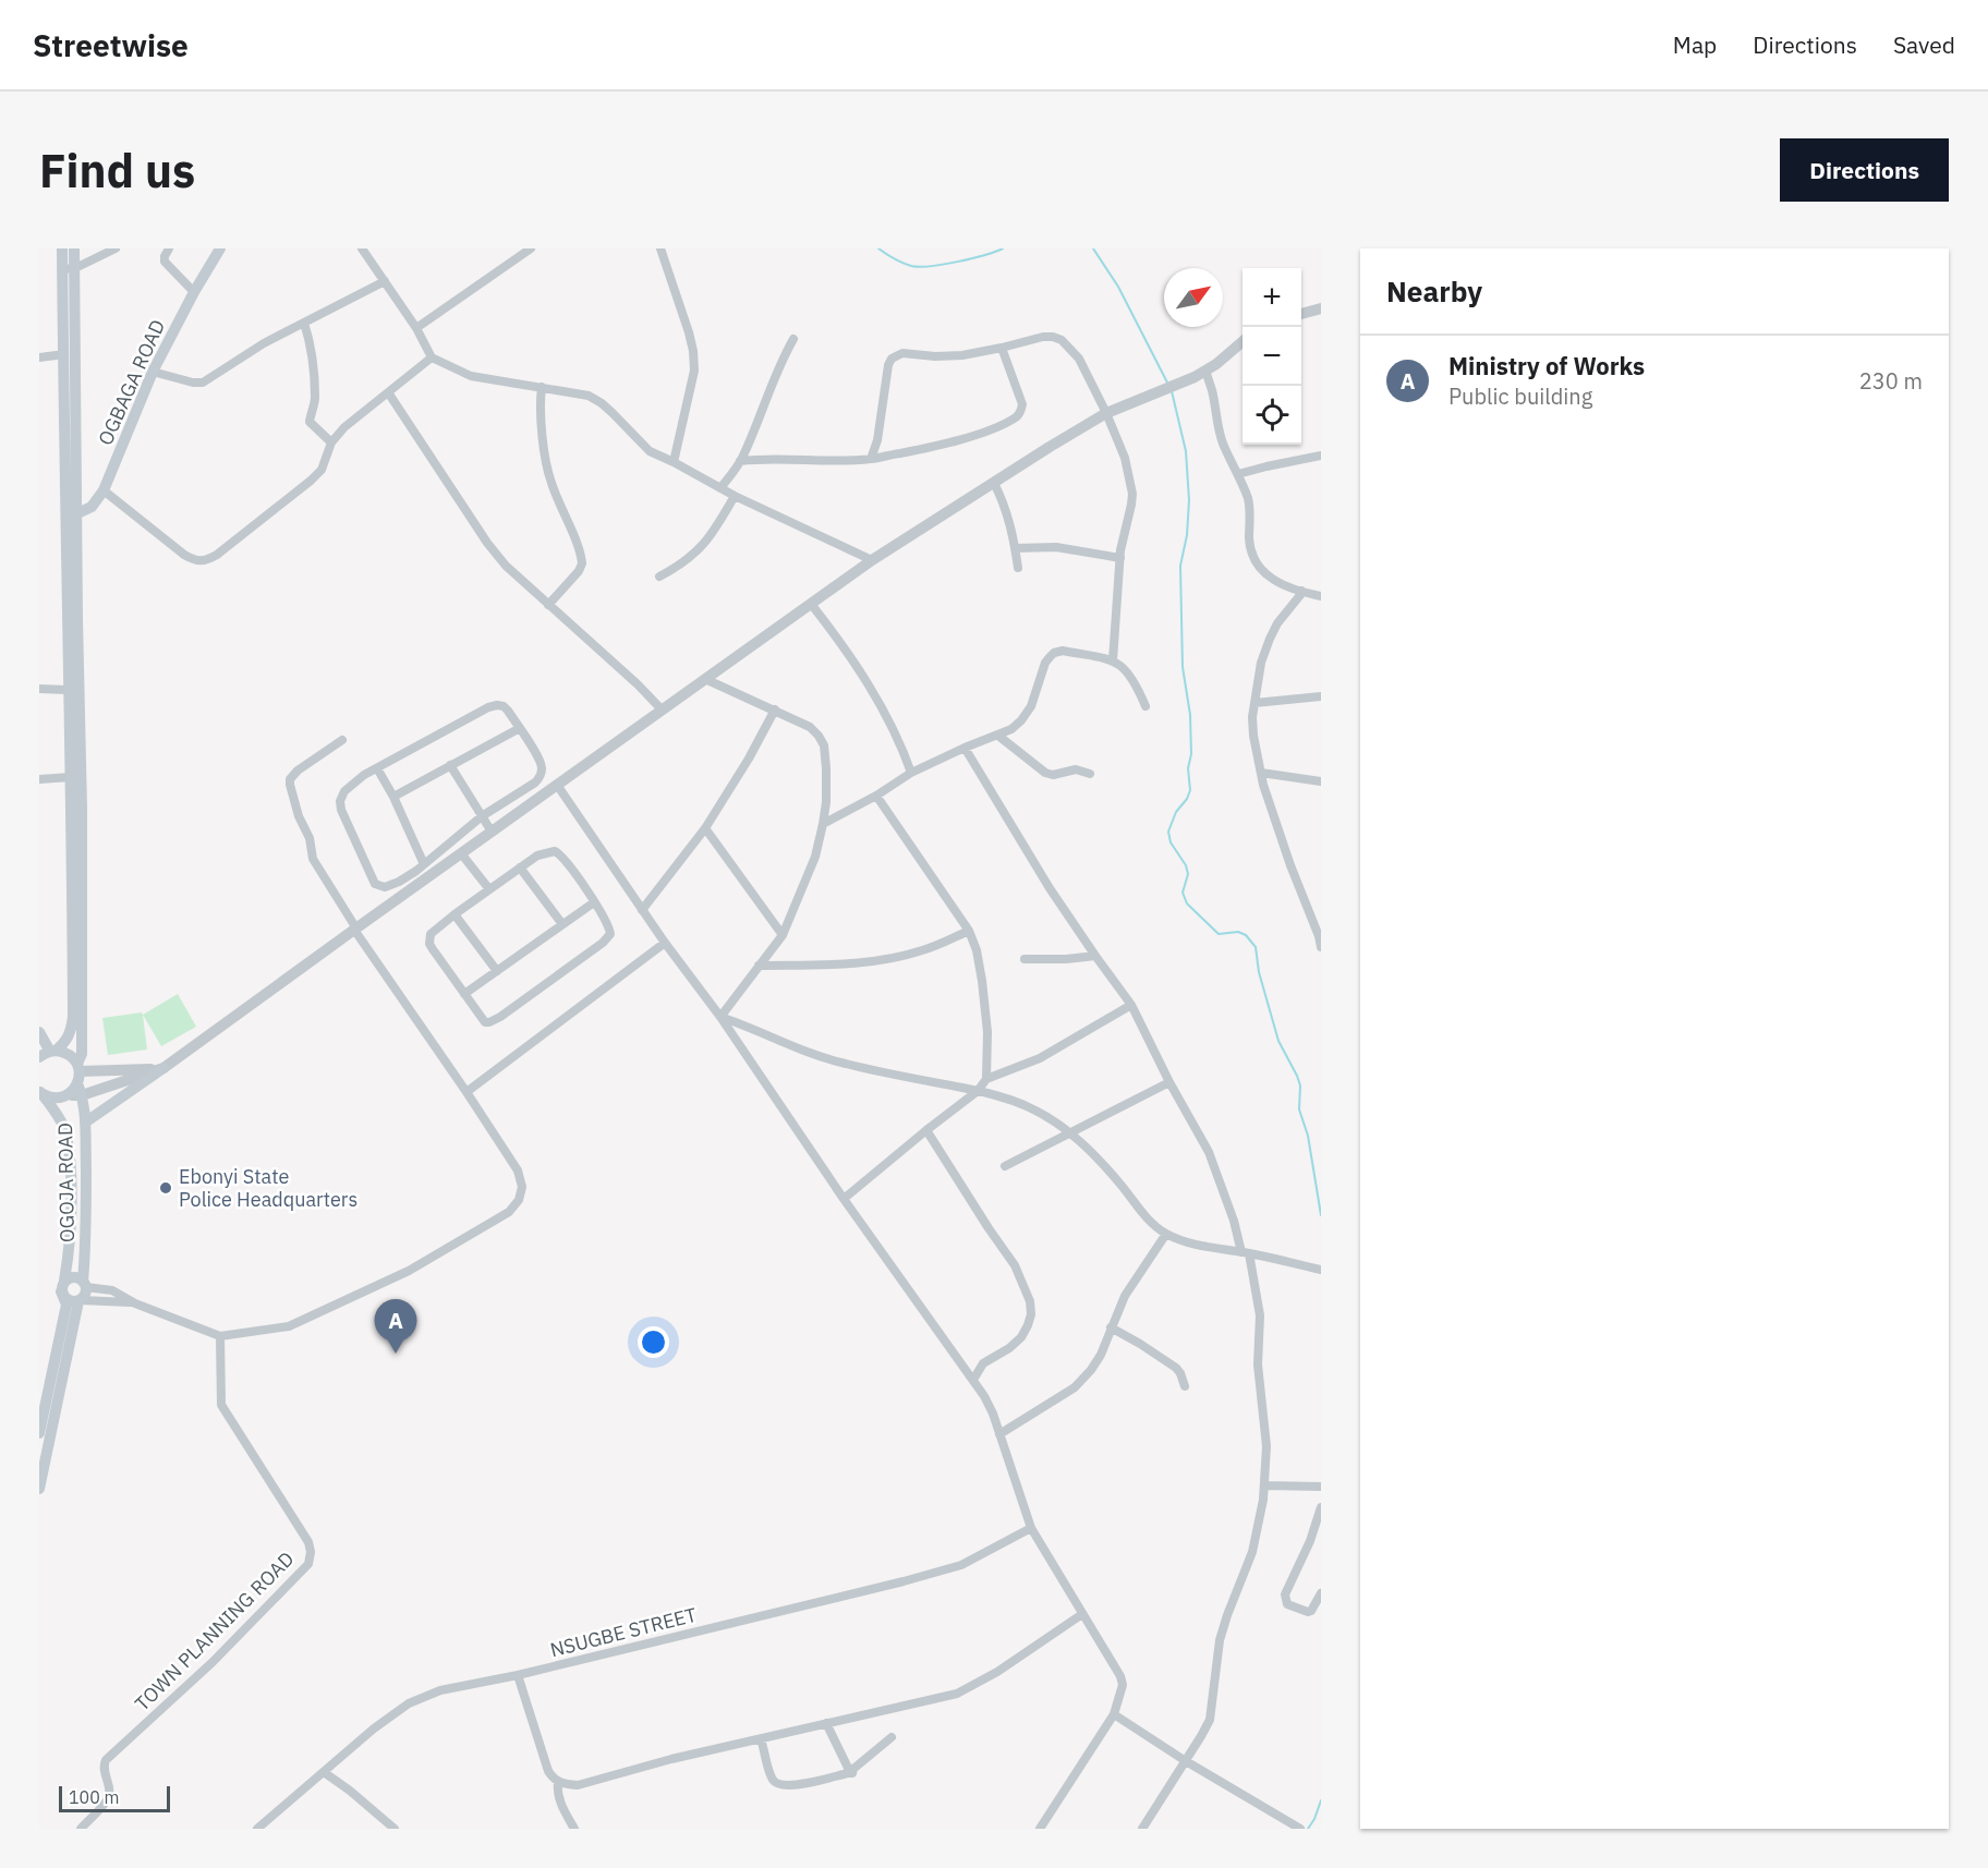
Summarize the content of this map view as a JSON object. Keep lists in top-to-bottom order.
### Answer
{
  "streets": {
    "main road": ["OGBAGA ROAD", "OGOJA ROAD"],
    "street": ["TOWN PLANNING ROAD", "NSUGBE STREET"]
  },
  "places": ["Ebonyi State Police Headquarters"],
  "scale_bar": "100 m",
  "north": "top right",
  "page": {
    "header": "Streetwise",
    "nav": ["Map", "Directions", "Saved"],
    "buttons": "Directions",
    "title": "Find us",
    "heading": "Nearby",
    "map_buttons": ["+", "−"],
    "list": [
      {
        "mark": "A",
        "name": "Ministry of Works",
        "note": "Public building",
        "value": "230 m"
      }
    ],
    "pins": "A",
    "scale": "100 m"
  }
}
